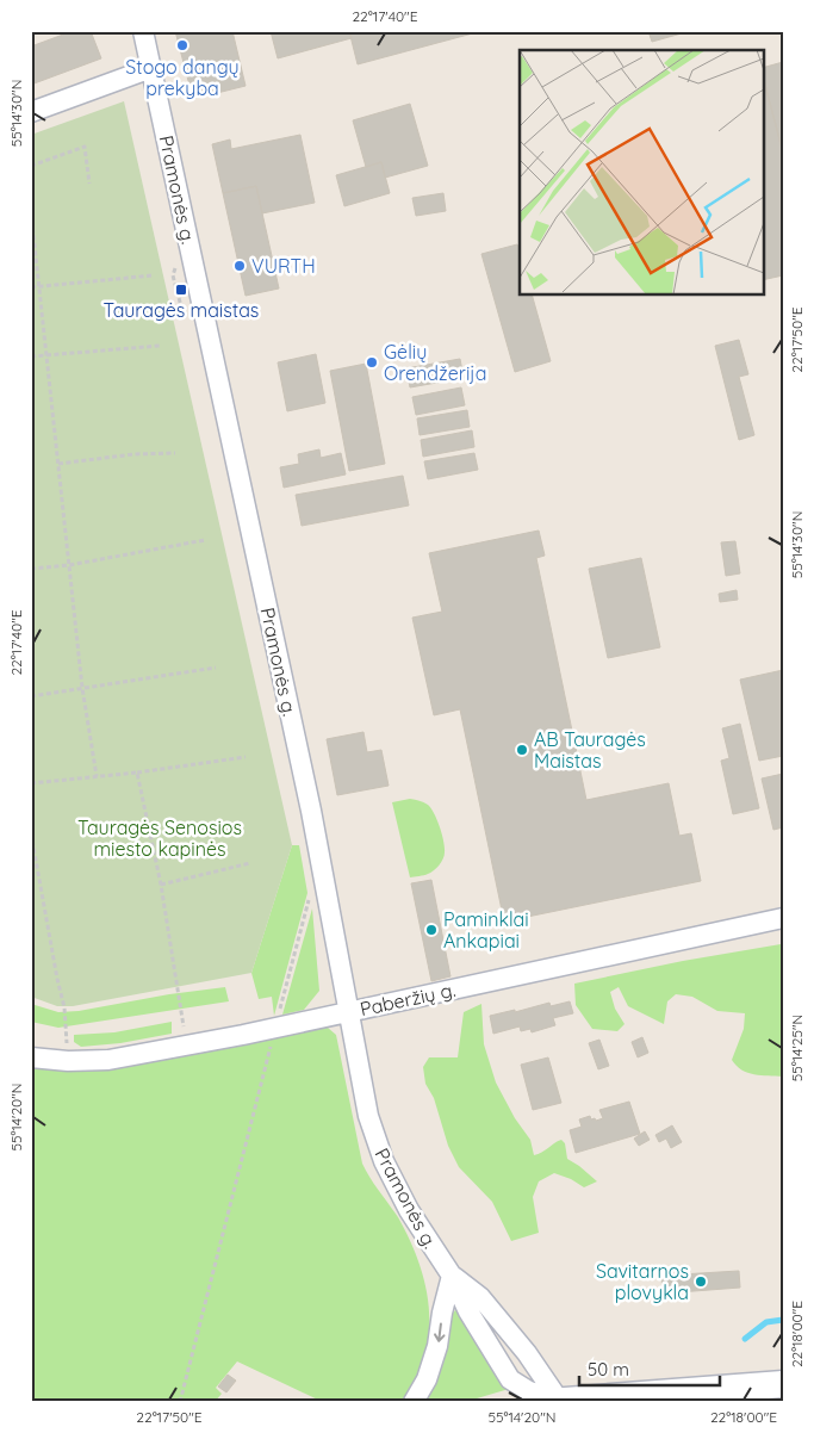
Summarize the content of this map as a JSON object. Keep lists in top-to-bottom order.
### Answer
{
  "streets": {
    "main road": ["Pramonės g."],
    "street": ["Paberžių g."]
  },
  "crossings": [
    ["Pramonės g.", "Paberžių g."]
  ],
  "parks": ["Tauragės Senosios miesto kapinės"],
  "places": {
    "other": [
      "Stogo dangų prekyba",
      "VURTH",
      "Gėlių Orendžerija",
      "AB Tauragės Maistas",
      "Paminklai Ankapiai",
      "Savitarnos plovykla"
    ],
    "transit": ["Tauragės maistas"]
  },
  "scale_bar": "50 m",
  "coordinates": [
    "22°17'40\"E",
    "55°14'30\"N",
    "22°17'50\"E",
    "55°14'25\"N",
    "55°14'20\"N",
    "22°18'00\"E"
  ]
}
